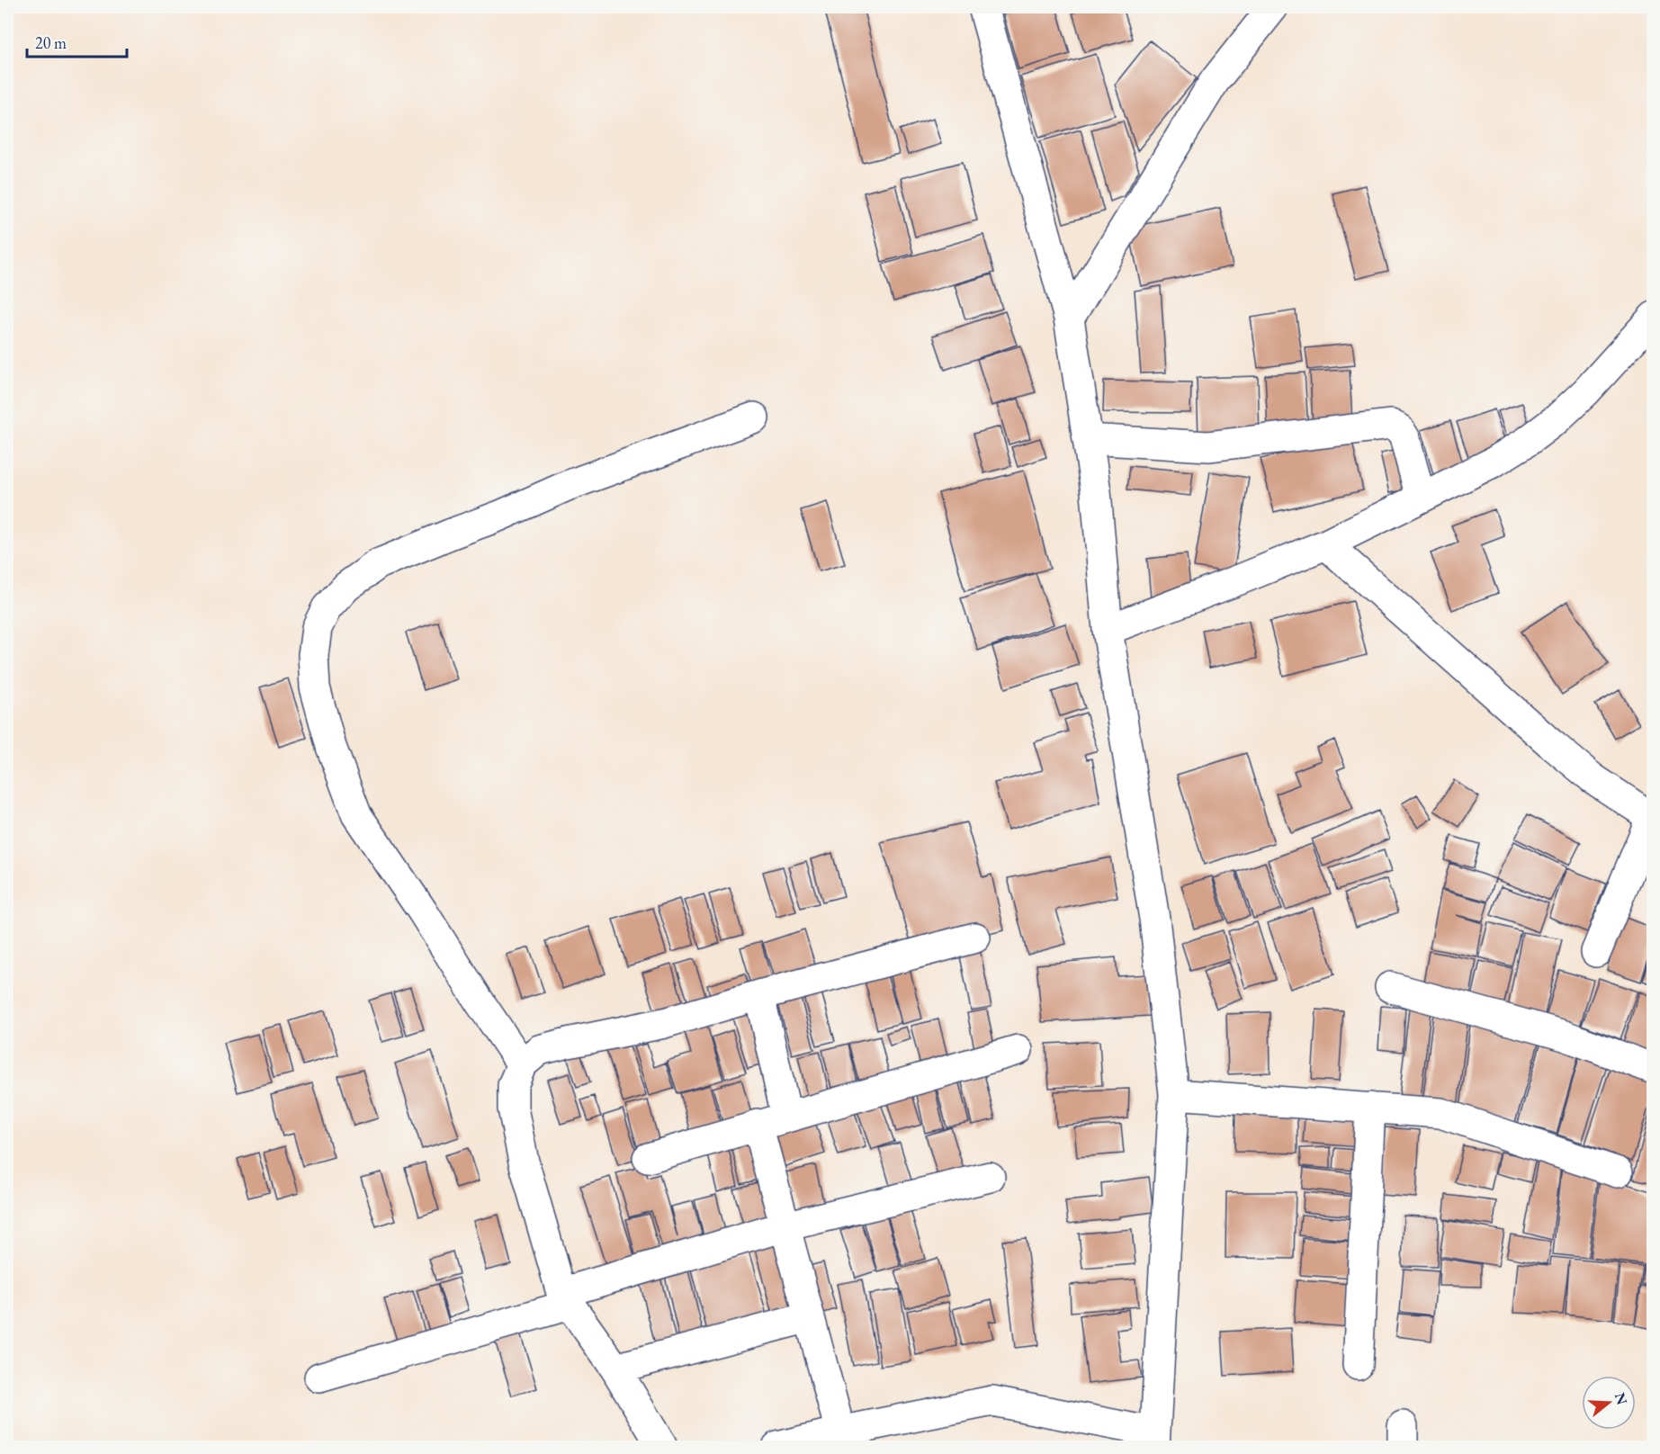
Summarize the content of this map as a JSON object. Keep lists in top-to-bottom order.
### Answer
{
  "scale_bar": "20 m",
  "north": "right"
}
